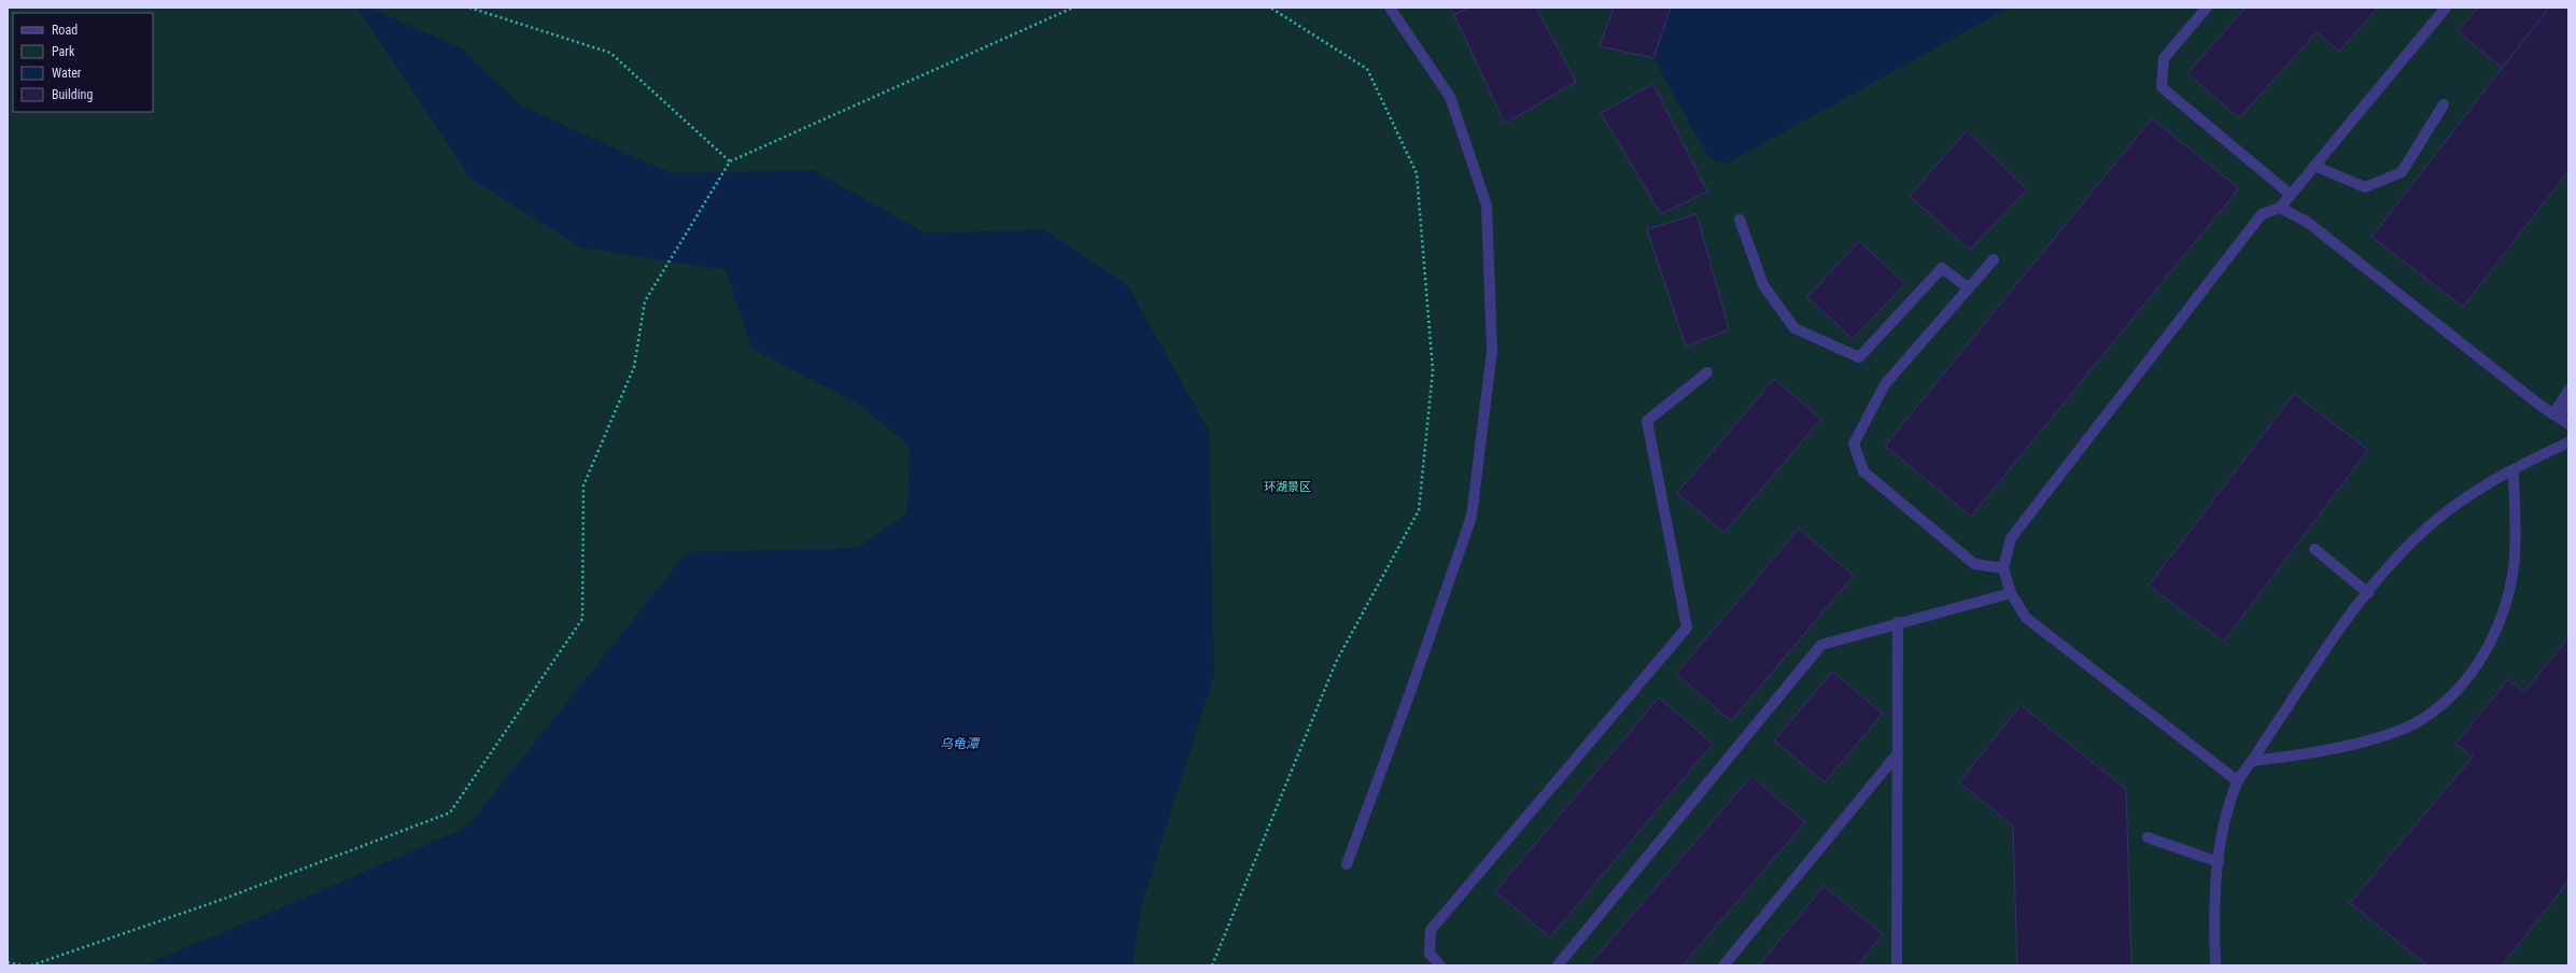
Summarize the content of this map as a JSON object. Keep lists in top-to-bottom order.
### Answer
{
  "water": ["乌龟潭"],
  "parks": ["环湖景区"],
  "legend": [
    "Road",
    "Park",
    "Water",
    "Building"
  ]
}
